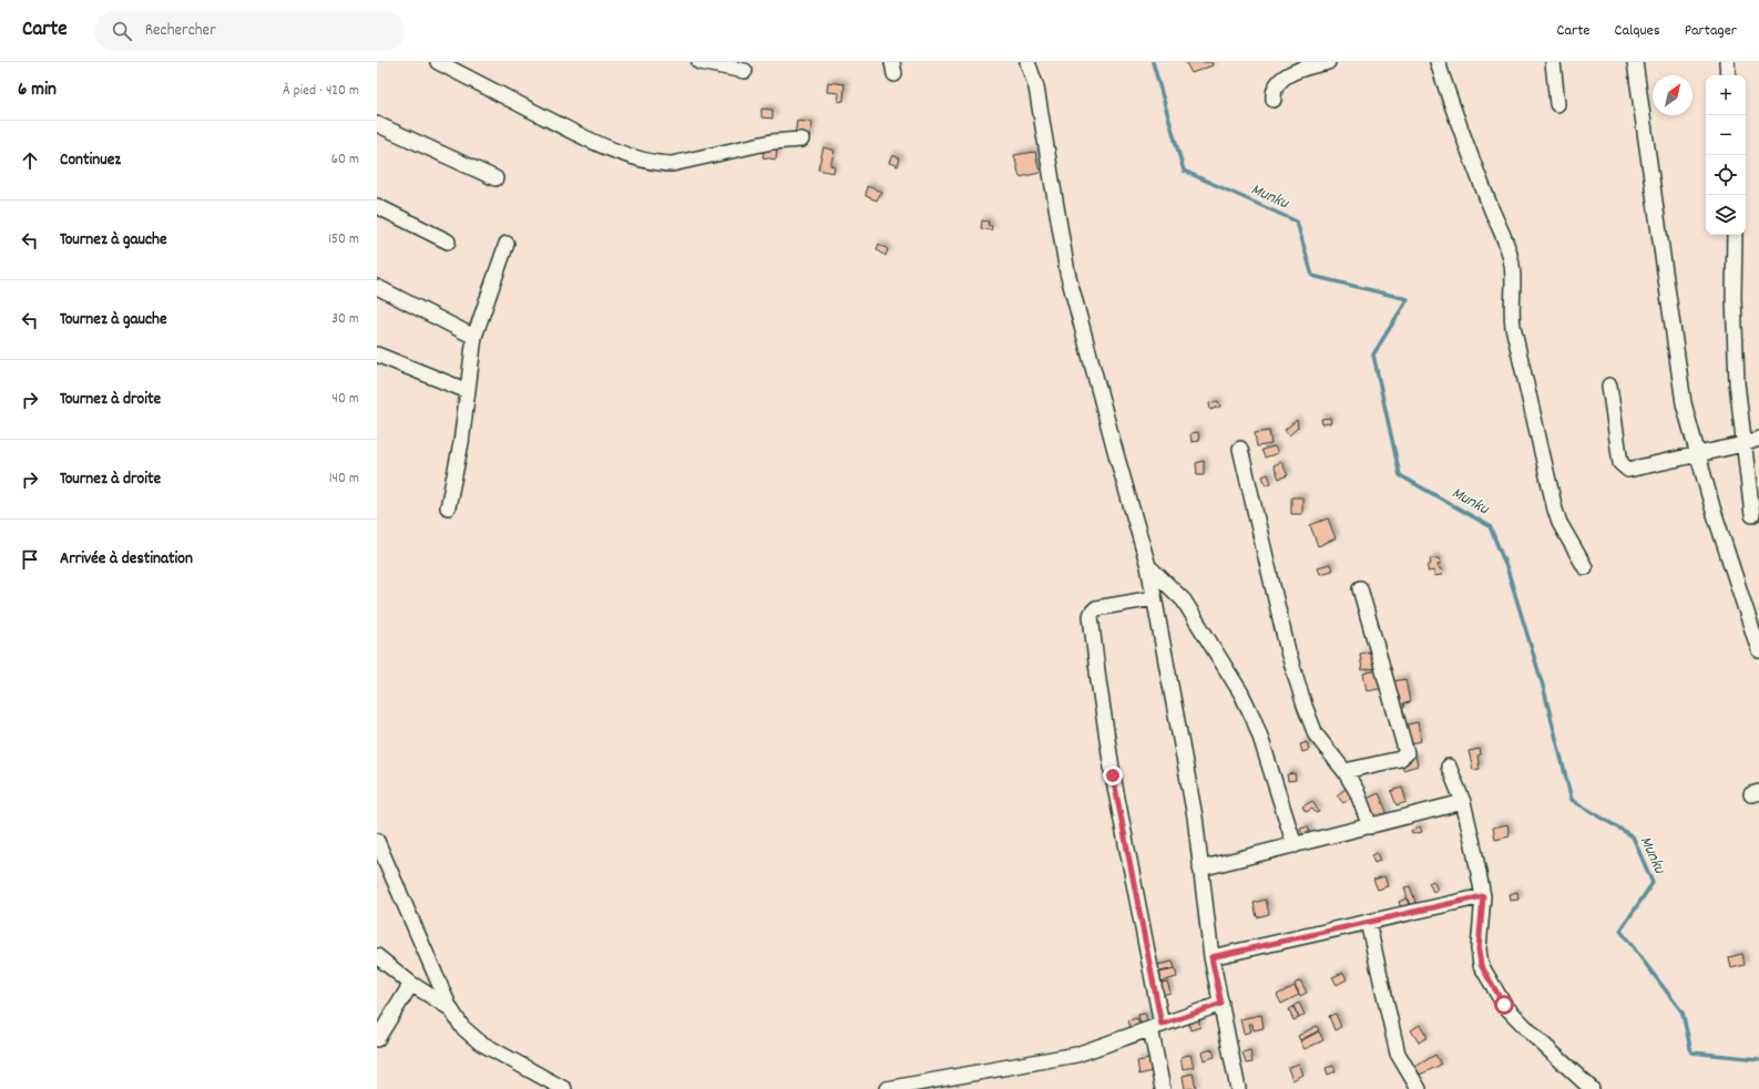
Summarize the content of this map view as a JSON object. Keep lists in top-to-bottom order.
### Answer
{
  "water": ["Munku"],
  "north": "top right",
  "page": {
    "header": "Carte",
    "search": "Rechercher",
    "nav": ["Carte", "Calques", "Partager"],
    "heading": ["6 min", "À pied · 420 m"],
    "map_buttons": ["+", "−"],
    "list": [
      ["Continuez", "60 m"],
      ["Tournez à gauche", "150 m"],
      ["Tournez à gauche", "30 m"],
      ["Tournez à droite", "40 m"],
      ["Tournez à droite", "140 m"],
      "Arrivée à destination"
    ]
  }
}
